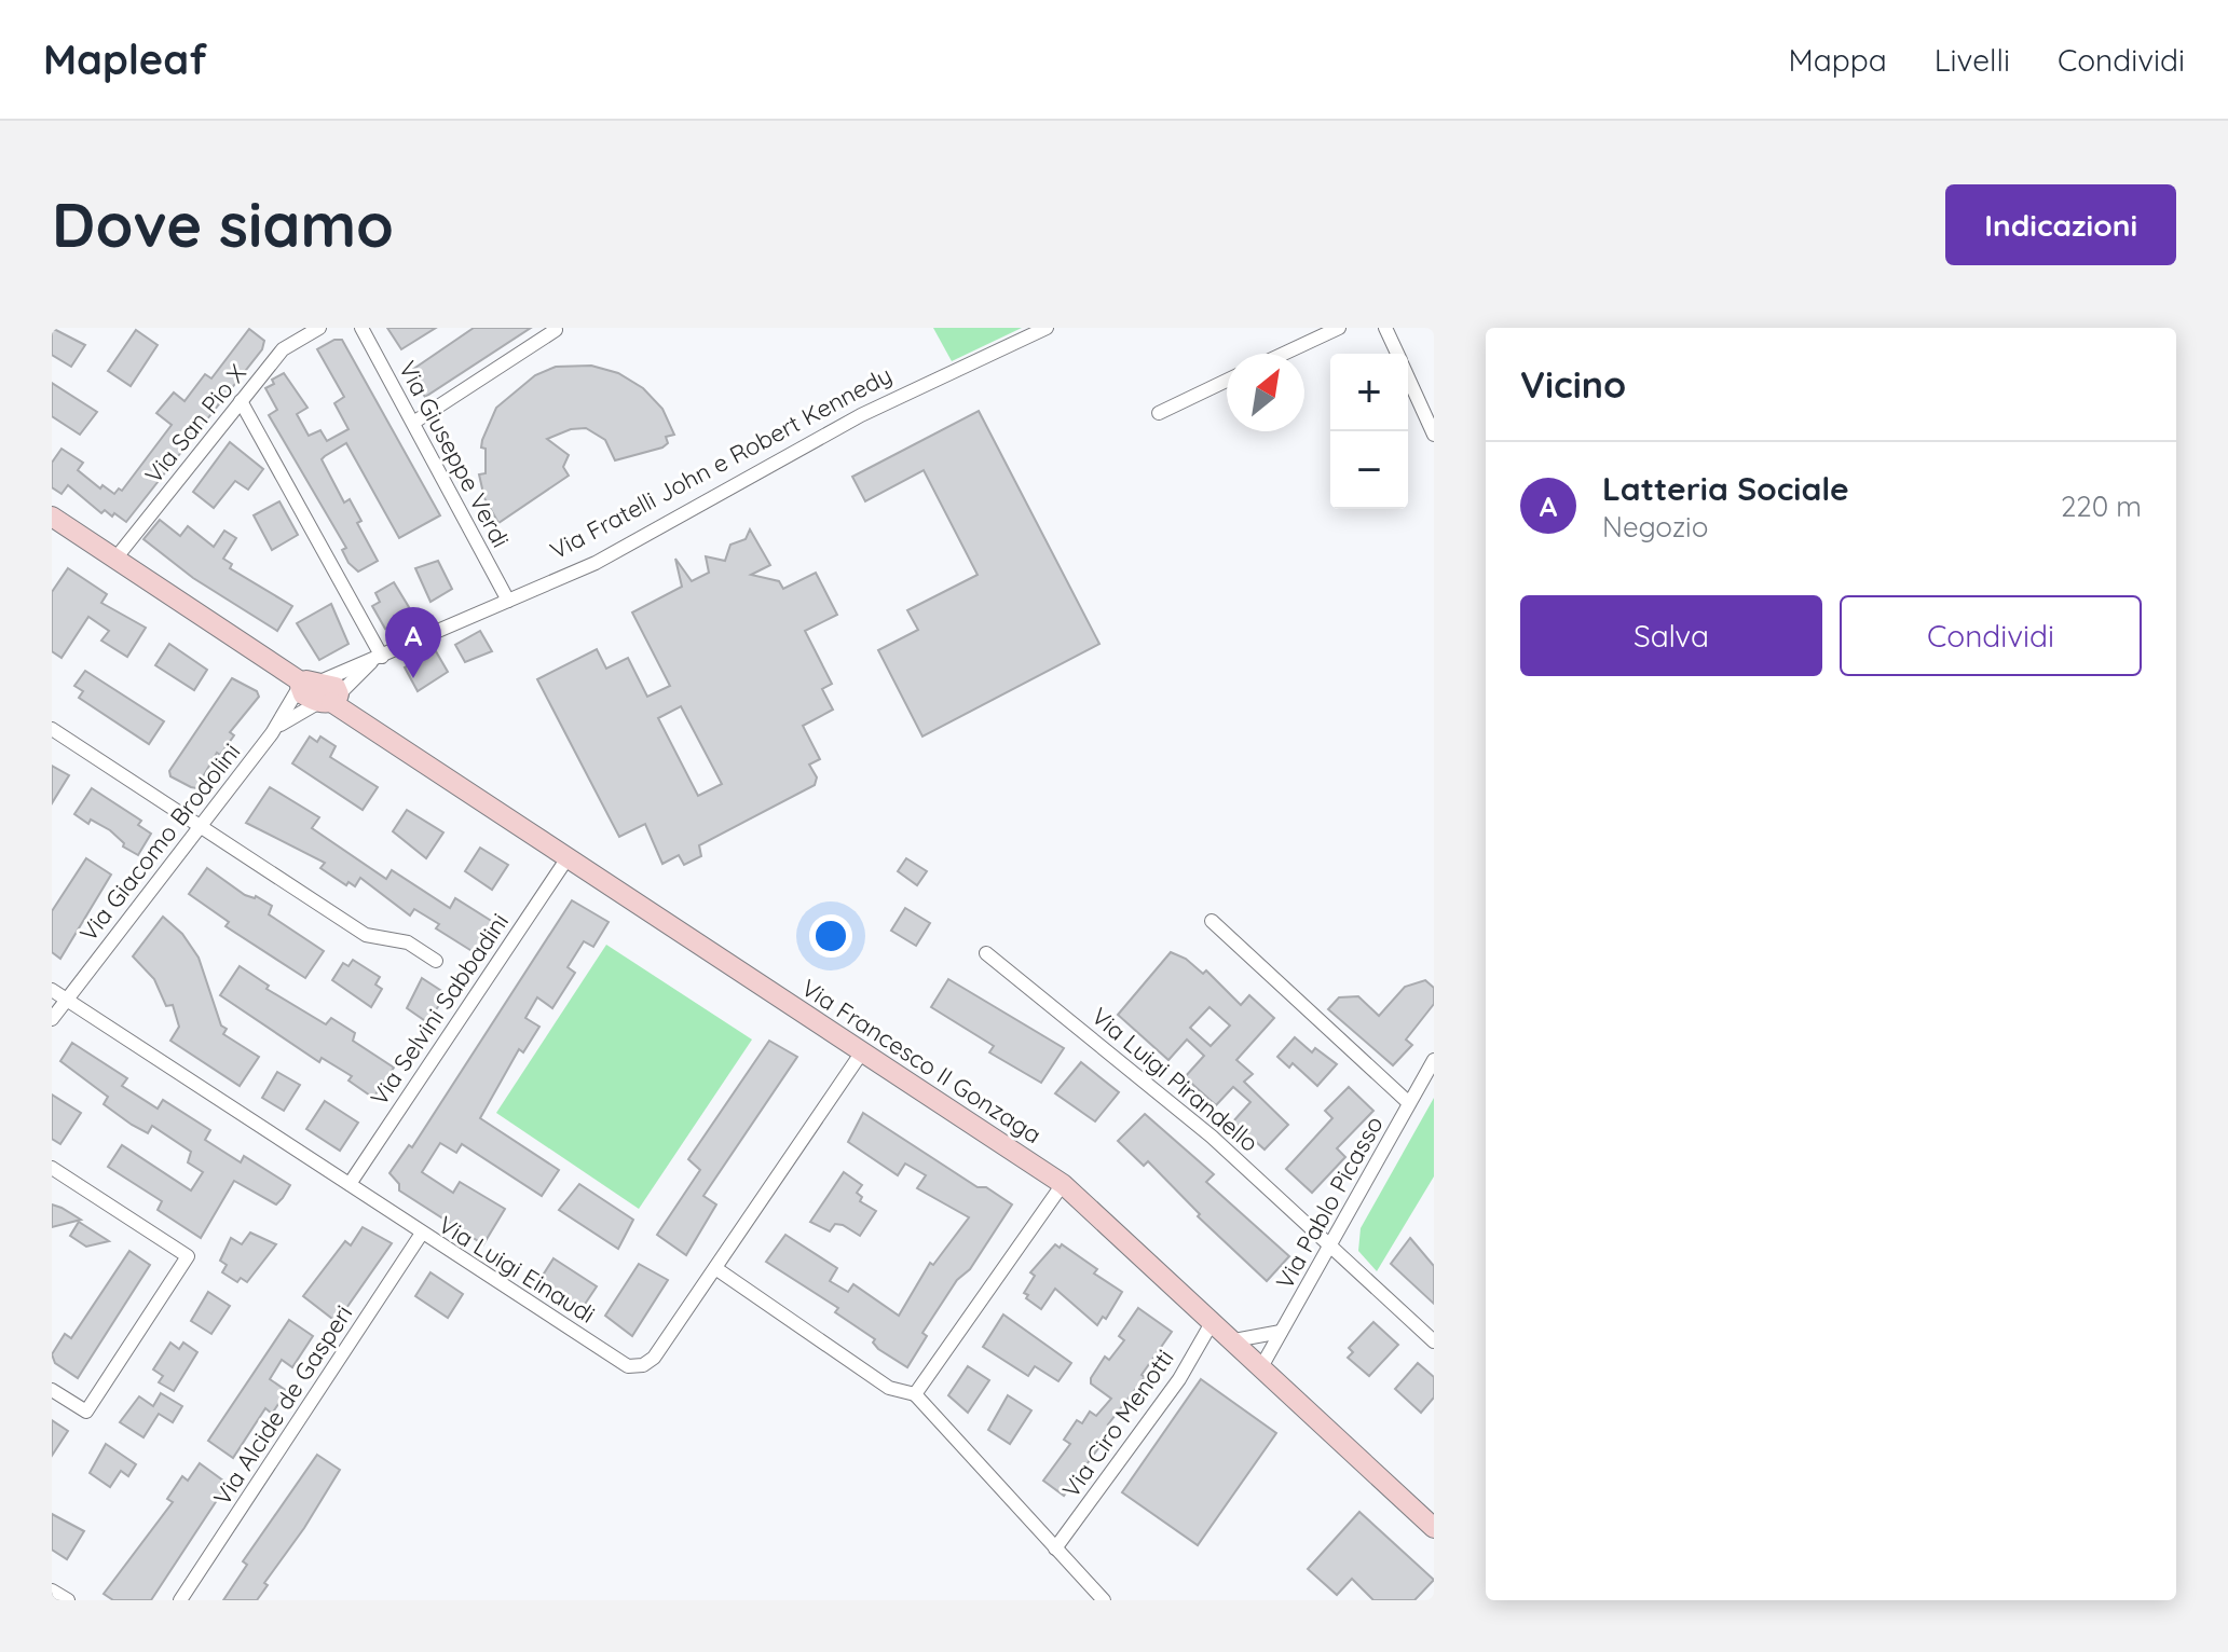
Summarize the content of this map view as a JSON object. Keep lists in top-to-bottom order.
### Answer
{
  "streets": {
    "street": [
      "Via San Pio X",
      "Via Giuseppe Verdi",
      "Via Fratelli John e Robert Kennedy",
      "Via Giacomo Brodolini",
      "Via Selvini Sabbadini",
      "Via Francesco II Gonzaga",
      "Via Luigi Pirandello",
      "Via Pablo Picasso",
      "Via Luigi Einaudi",
      "Via Alcide de Gasperi",
      "Via Ciro Menotti"
    ]
  },
  "crossings": [
    ["Via Giuseppe Verdi", "Via Fratelli John e Robert Kennedy"],
    ["Via Fratelli John e Robert Kennedy", "Via Giacomo Brodolini"],
    ["Via Fratelli John e Robert Kennedy", "Via Francesco II Gonzaga"],
    ["Via Giacomo Brodolini", "Via Luigi Einaudi"],
    ["Via Selvini Sabbadini", "Via Francesco II Gonzaga"],
    ["Via Selvini Sabbadini", "Via Luigi Einaudi"],
    ["Via Francesco II Gonzaga", "Via Pablo Picasso"],
    ["Via Francesco II Gonzaga", "Via Luigi Einaudi"],
    ["Via Francesco II Gonzaga", "Via Ciro Menotti"],
    ["Via Luigi Pirandello", "Via Pablo Picasso"],
    ["Via Luigi Einaudi", "Via Alcide de Gasperi"]
  ],
  "north": "top right",
  "page": {
    "header": "Mapleaf",
    "nav": ["Mappa", "Livelli", "Condividi"],
    "buttons": [
      "Indicazioni",
      ["Salva", "Condividi"]
    ],
    "title": "Dove siamo",
    "heading": "Vicino",
    "map_buttons": ["+", "−"],
    "list": [
      {
        "mark": "A",
        "name": "Latteria Sociale",
        "note": "Negozio",
        "value": "220 m"
      }
    ],
    "pins": "A"
  }
}
